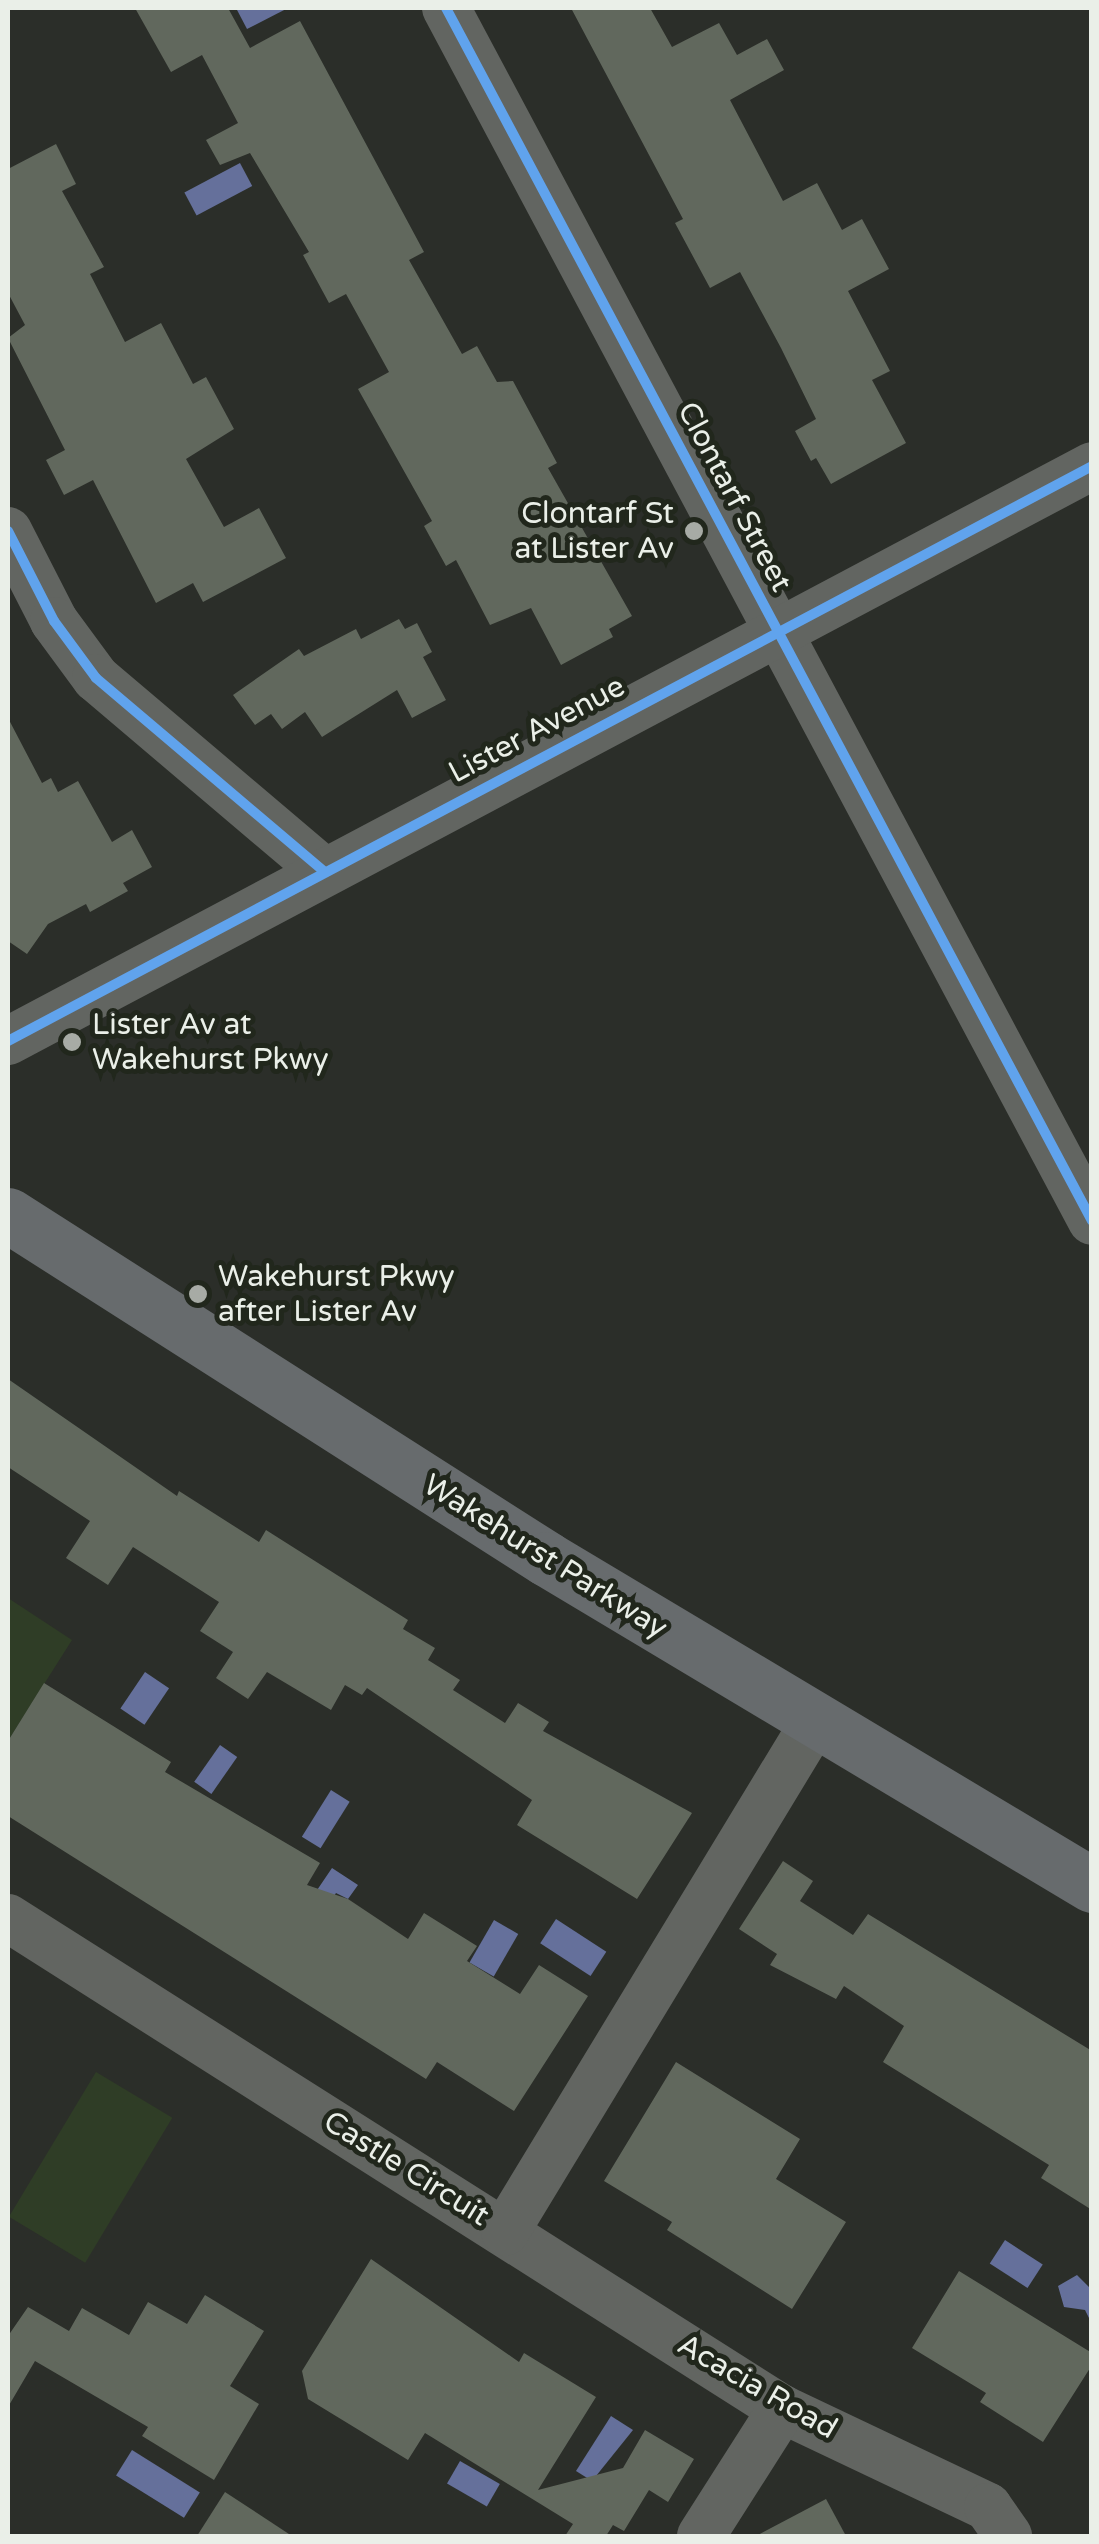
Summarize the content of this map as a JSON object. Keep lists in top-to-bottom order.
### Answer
{
  "streets": {
    "main road": ["Wakehurst Parkway"],
    "street": [
      "Clontarf Street",
      "Lister Avenue",
      "Castle Circuit",
      "Acacia Road"
    ]
  },
  "crossings": [
    ["Clontarf Street", "Lister Avenue"],
    ["Wakehurst Parkway", "Castle Circuit"],
    ["Castle Circuit", "Acacia Road"]
  ],
  "places": ["Clontarf St at Lister Av", "Lister Av at Wakehurst Pkwy", "Wakehurst Pkwy after Lister Av"]
}
